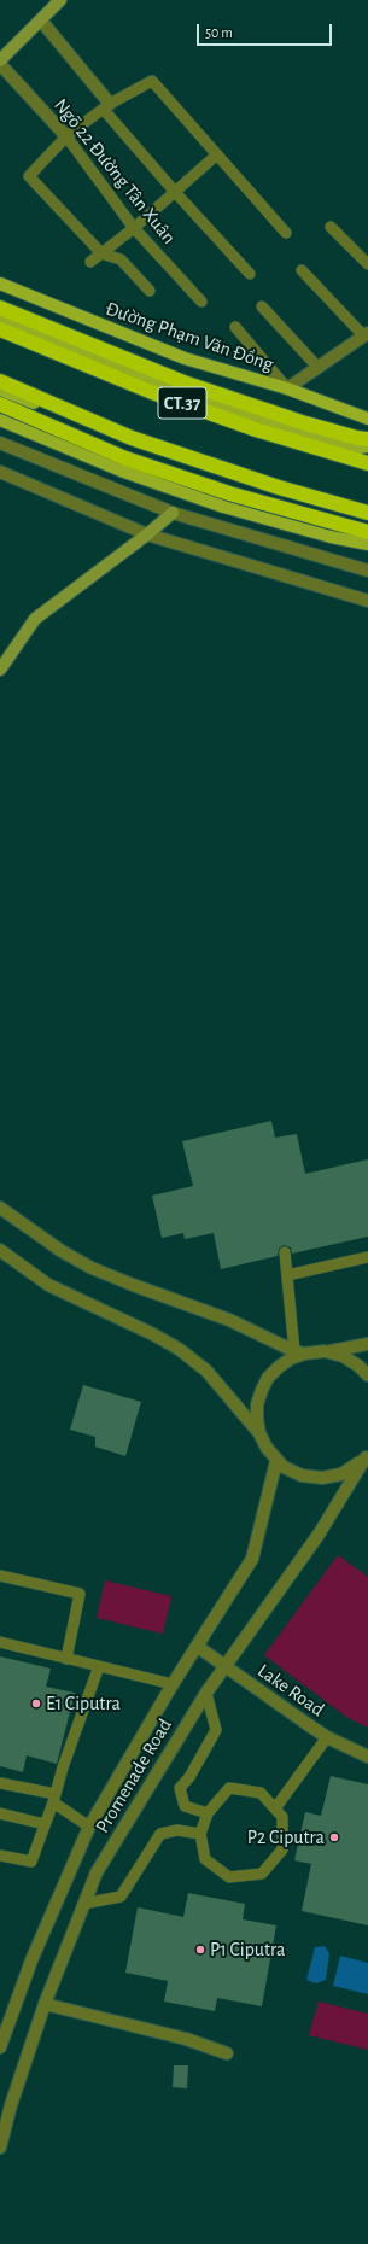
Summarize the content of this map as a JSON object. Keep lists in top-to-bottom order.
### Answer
{
  "streets": {
    "highway": ["CT.37"],
    "main road": ["Đường Phạm Văn Đồng"],
    "street": ["Ngõ 22 Đường Tân Xuân", "Lake Road", "Promenade Road"]
  },
  "crossings": [
    ["Lake Road", "Promenade Road"]
  ],
  "places": ["E1 Ciputra", "P2 Ciputra", "P1 Ciputra"],
  "scale_bar": "50 m"
}
